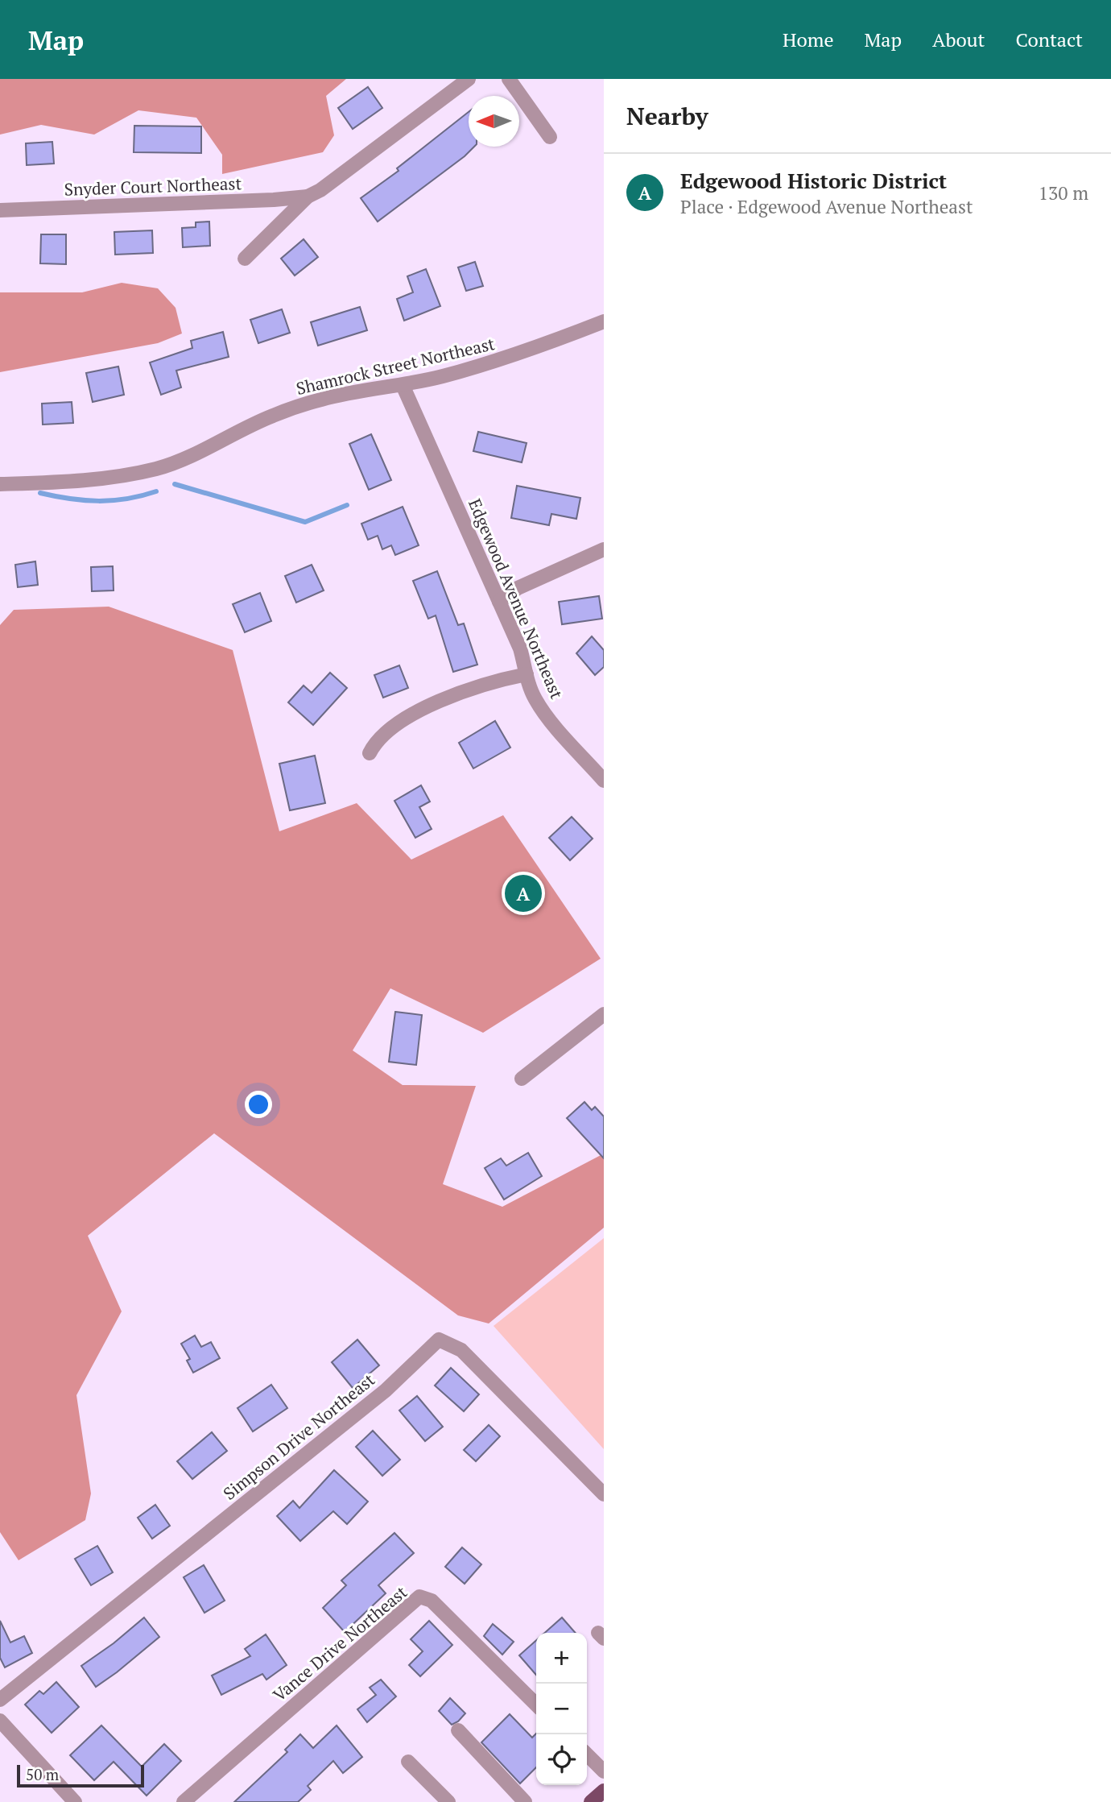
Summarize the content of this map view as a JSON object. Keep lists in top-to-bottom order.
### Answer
{
  "streets": {
    "street": [
      "Snyder Court Northeast",
      "Shamrock Street Northeast",
      "Edgewood Avenue Northeast",
      "Simpson Drive Northeast",
      "Vance Drive Northeast"
    ]
  },
  "crossings": [
    ["Shamrock Street Northeast", "Edgewood Avenue Northeast"]
  ],
  "scale_bar": "50 m",
  "north": "left",
  "page": {
    "header": "Map",
    "nav": [
      "Home",
      "Map",
      "About",
      "Contact"
    ],
    "heading": "Nearby",
    "list": [
      {
        "mark": "A",
        "name": "Edgewood Historic District",
        "note": "Place · Edgewood Avenue Northeast",
        "value": "130 m"
      }
    ],
    "pins": "A",
    "map_buttons": ["+", "−"],
    "scale": "50 m"
  }
}
